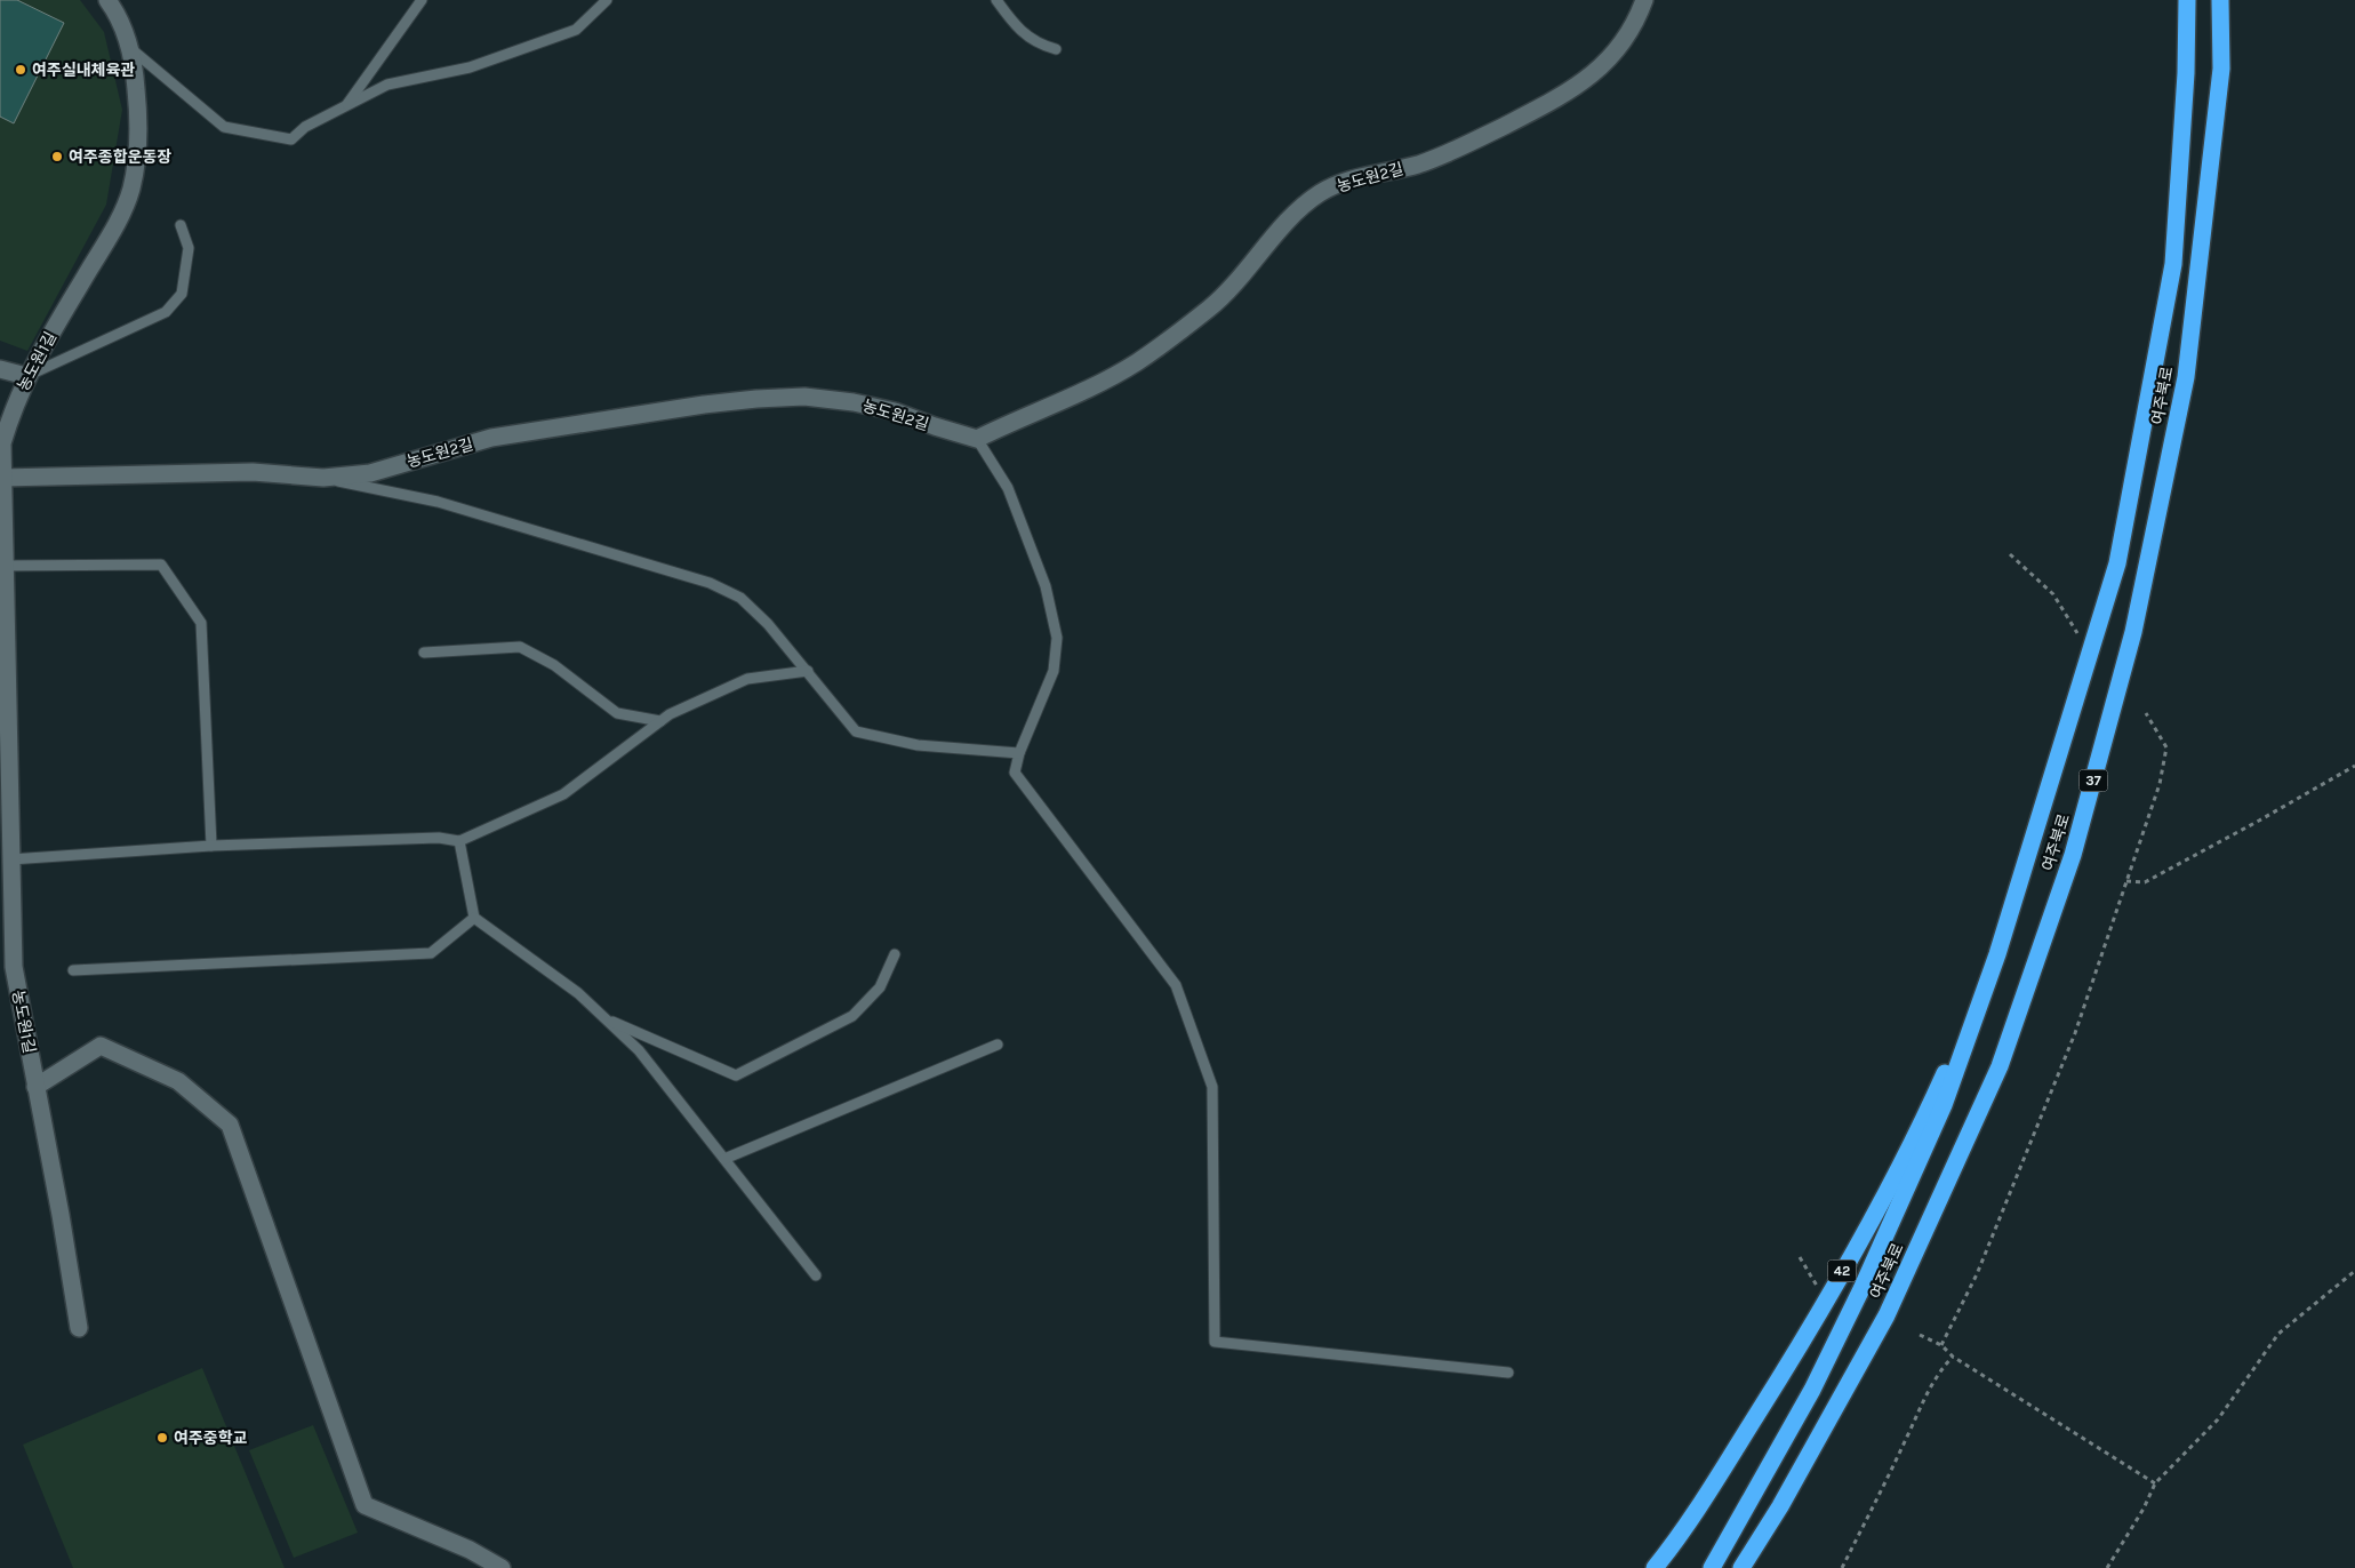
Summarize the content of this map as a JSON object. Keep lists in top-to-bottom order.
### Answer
{
  "streets": {
    "highway": ["여주북로", "37", "42"],
    "street": ["농도원2길", "농도원1길"]
  },
  "crossings": [
    ["농도원2길", "농도원1길"],
    ["여주북로", "42"]
  ],
  "places": ["여주실내체육관", "여주종합운동장", "여주중학교"]
}
